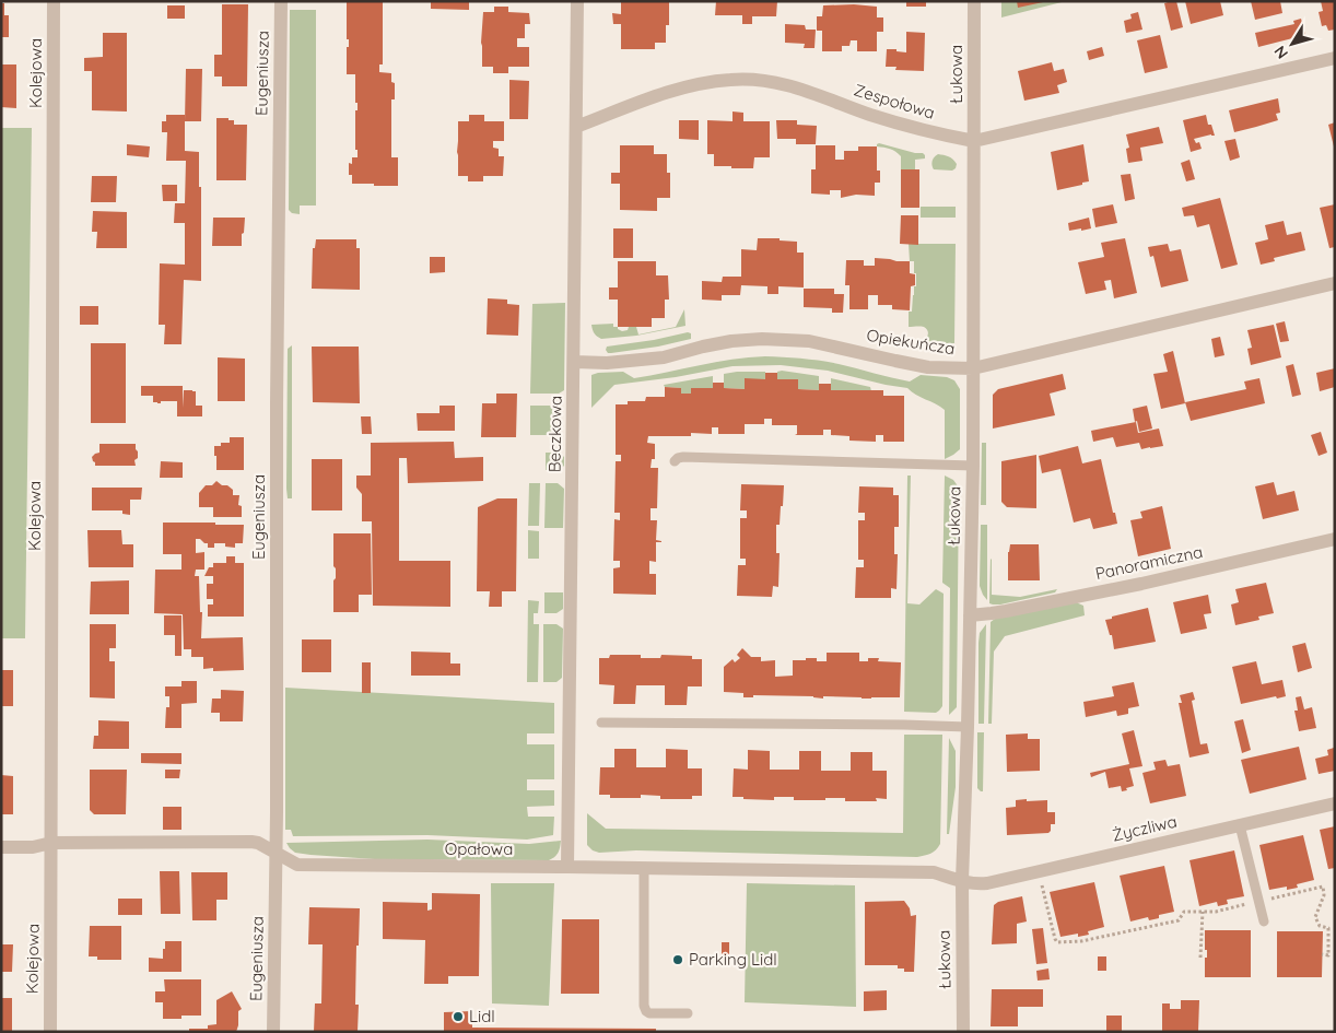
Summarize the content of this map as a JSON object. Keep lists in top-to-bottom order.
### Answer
{
  "streets": {
    "street": [
      "Kolejowa",
      "Eugeniusza",
      "Łukowa",
      "Zespołowa",
      "Opiekuńcza",
      "Beczkowa",
      "Panoramiczna",
      "Życzliwa",
      "Opałowa"
    ]
  },
  "crossings": [
    ["Kolejowa", "Opałowa"],
    ["Eugeniusza", "Opałowa"],
    ["Łukowa", "Zespołowa"],
    ["Łukowa", "Opiekuńcza"],
    ["Łukowa", "Panoramiczna"],
    ["Łukowa", "Życzliwa"],
    ["Łukowa", "Opałowa"],
    ["Zespołowa", "Beczkowa"],
    ["Opiekuńcza", "Beczkowa"],
    ["Beczkowa", "Opałowa"],
    ["Życzliwa", "Opałowa"]
  ],
  "places": ["Parking Lidl", "Lidl"],
  "north": "bottom left"
}
